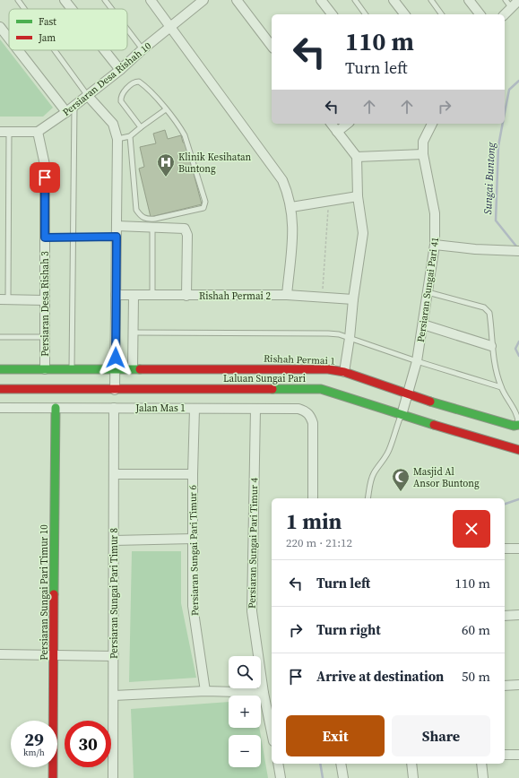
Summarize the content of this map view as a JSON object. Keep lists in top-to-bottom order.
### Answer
{
  "streets": {
    "street": [
      "Persiaran Desa Rishah 10",
      "Persiaran Sungai Pari 41",
      "Rishah Permai 2",
      "Persiaran Desa Rishah 3",
      "Rishah Permai 1",
      "Laluan Sungai Pari",
      "Jalan Mas 1",
      "Persiaran Sungai Pari Timur 4",
      "Persiaran Sungai Pari Timur 6",
      "Persiaran Sungai Pari Timur 10",
      "Persiaran Sungai Pari Timur 8"
    ]
  },
  "crossings": [
    ["Persiaran Desa Rishah 10", "Persiaran Desa Rishah 3"],
    ["Persiaran Sungai Pari 41", "Rishah Permai 1"],
    ["Persiaran Sungai Pari 41", "Laluan Sungai Pari"],
    ["Persiaran Desa Rishah 3", "Rishah Permai 1"],
    ["Jalan Mas 1", "Persiaran Sungai Pari Timur 4"],
    ["Jalan Mas 1", "Persiaran Sungai Pari Timur 6"],
    ["Jalan Mas 1", "Persiaran Sungai Pari Timur 10"],
    ["Jalan Mas 1", "Persiaran Sungai Pari Timur 8"]
  ],
  "water": ["Sungai Buntong"],
  "places": {
    "hospital": ["Klinik Kesihatan Buntong"],
    "mosque": ["Masjid Al Ansor Buntong"]
  },
  "legend": ["Fast", "Jam"],
  "page": {
    "turn": ["110 m", "Turn left"],
    "heading": ["1 min", "220 m · 21:12"],
    "list": [
      {
        "name": "Turn left",
        "value": "110 m"
      },
      {
        "name": "Turn right",
        "value": "60 m"
      },
      {
        "name": "Arrive at destination",
        "value": "50 m"
      }
    ],
    "map_buttons": ["+", "−"],
    "buttons": ["Exit", "Share"],
    "speed": "29 km/h",
    "limit": "30"
  }
}
